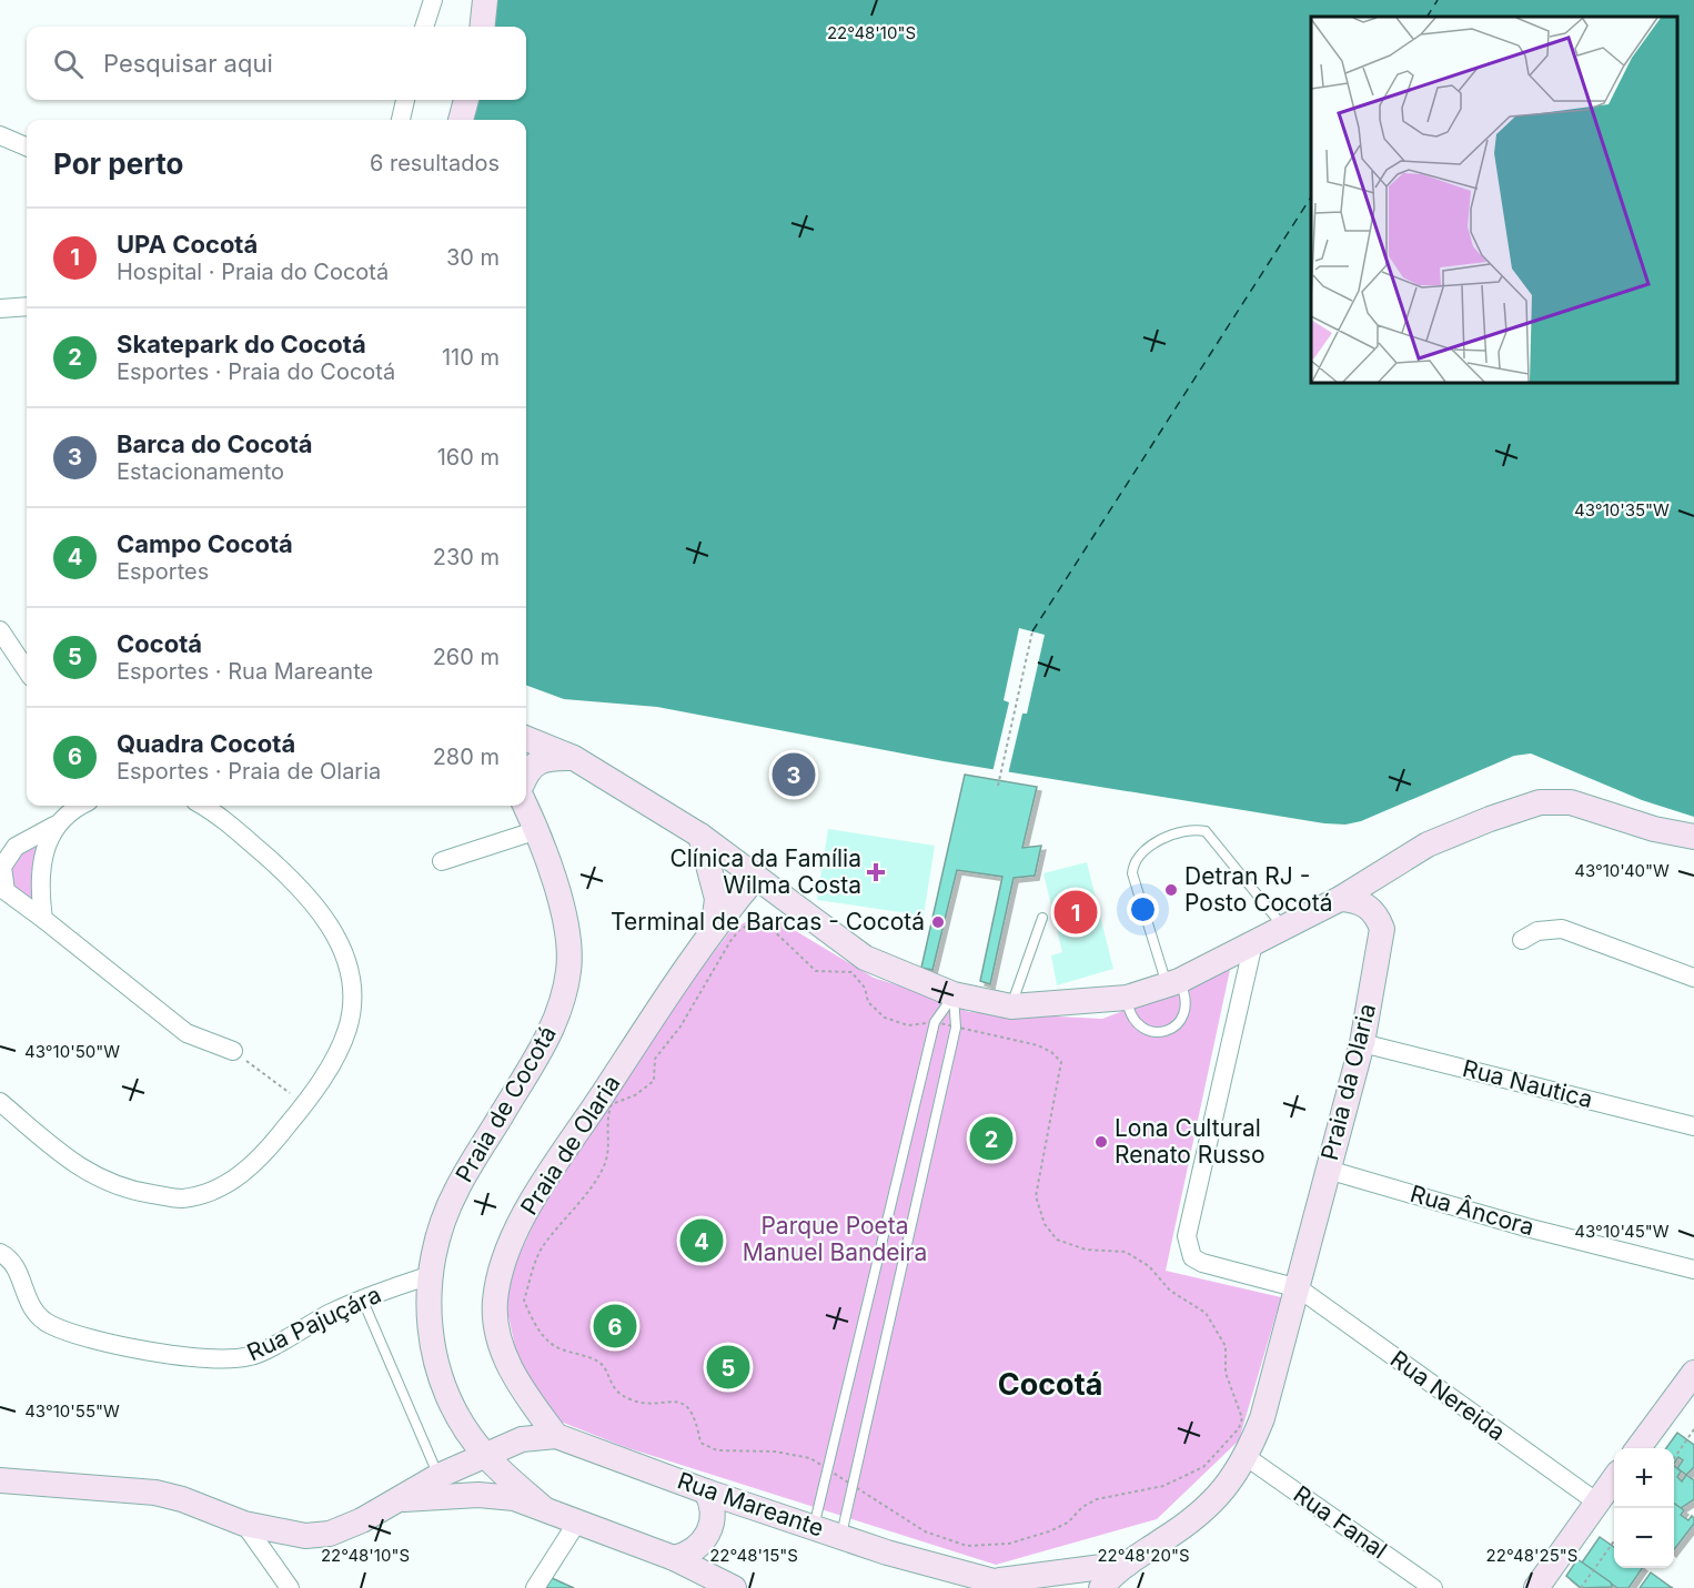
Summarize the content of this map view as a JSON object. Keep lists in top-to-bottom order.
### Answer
{
  "streets": {
    "street": [
      "Praia da Olaria",
      "Rua Nautica",
      "Praia de Cocotá",
      "Praia de Olaria",
      "Rua Âncora",
      "Rua Pajuçára",
      "Rua Nereida",
      "Rua Mareante",
      "Rua Fanal"
    ]
  },
  "crossings": [
    ["Praia da Olaria", "Rua Nautica"],
    ["Praia da Olaria", "Rua Âncora"],
    ["Praia da Olaria", "Rua Nereida"],
    ["Praia da Olaria", "Rua Mareante"],
    ["Praia da Olaria", "Rua Fanal"],
    ["Praia de Cocotá", "Rua Pajuçára"],
    ["Praia de Cocotá", "Rua Mareante"],
    ["Praia de Olaria", "Rua Mareante"]
  ],
  "districts": ["Cocotá"],
  "parks": ["Parque Poeta Manuel Bandeira"],
  "places": {
    "health": ["Clínica da Família Wilma Costa"],
    "other": ["Detran RJ - Posto Cocotá", "Terminal de Barcas - Cocotá", "Lona Cultural Renato Russo"]
  },
  "page": {
    "search": "Pesquisar aqui",
    "heading": ["Por perto", "6 resultados"],
    "list": [
      {
        "mark": "1",
        "name": "UPA Cocotá",
        "note": "Hospital · Praia do Cocotá",
        "value": "30 m"
      },
      {
        "mark": "2",
        "name": "Skatepark do Cocotá",
        "note": "Esportes · Praia do Cocotá",
        "value": "110 m"
      },
      {
        "mark": "3",
        "name": "Barca do Cocotá",
        "note": "Estacionamento",
        "value": "160 m"
      },
      {
        "mark": "4",
        "name": "Campo Cocotá",
        "note": "Esportes",
        "value": "230 m"
      },
      {
        "mark": "5",
        "name": "Cocotá",
        "note": "Esportes · Rua Mareante",
        "value": "260 m"
      },
      {
        "mark": "6",
        "name": "Quadra Cocotá",
        "note": "Esportes · Praia de Olaria",
        "value": "280 m"
      }
    ],
    "pins": [
      "3",
      "1",
      "2",
      "4",
      "6",
      "5"
    ],
    "map_buttons": ["+", "−"]
  },
  "coordinates": [
    "22°48'10\"S",
    "43°10'35\"W",
    "43°10'40\"W",
    "43°10'50\"W",
    "43°10'45\"W",
    "43°10'55\"W",
    "22°48'15\"S",
    "22°48'20\"S",
    "22°48'25\"S"
  ]
}
